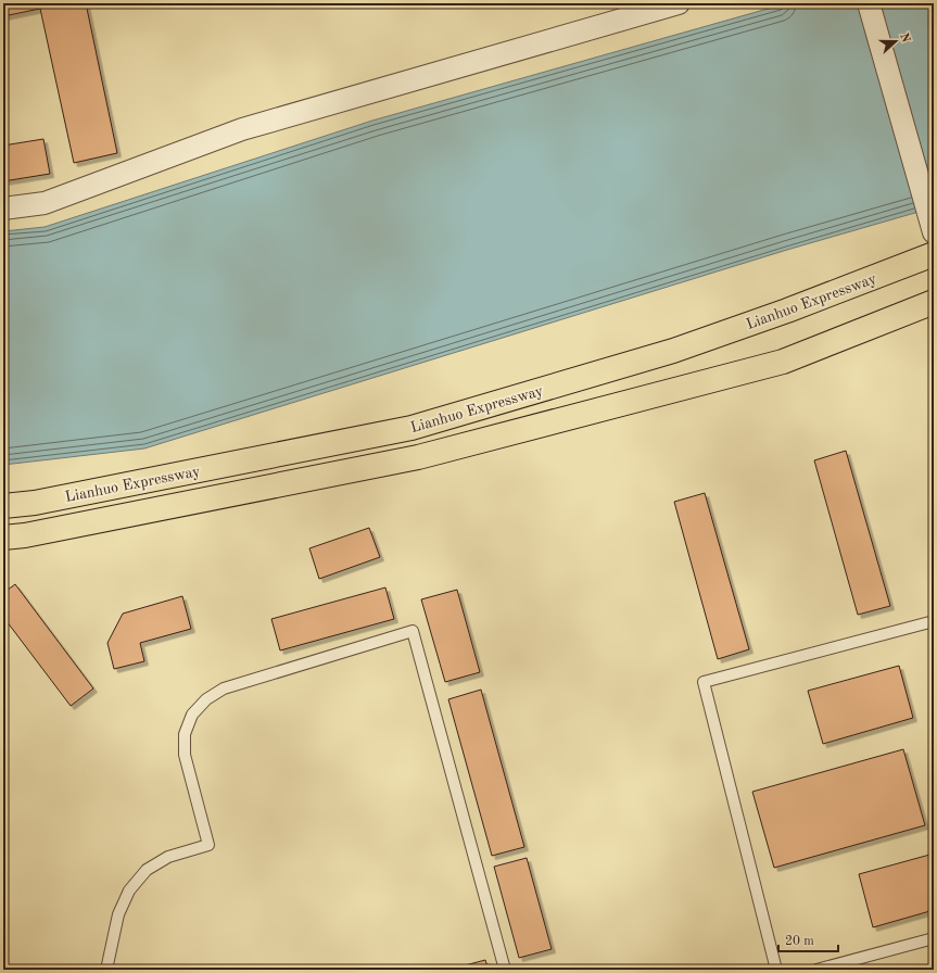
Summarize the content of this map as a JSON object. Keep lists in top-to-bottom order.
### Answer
{
  "streets": {
    "highway": ["Lianhuo Expressway"]
  },
  "scale_bar": "20 m",
  "north": "right"
}
